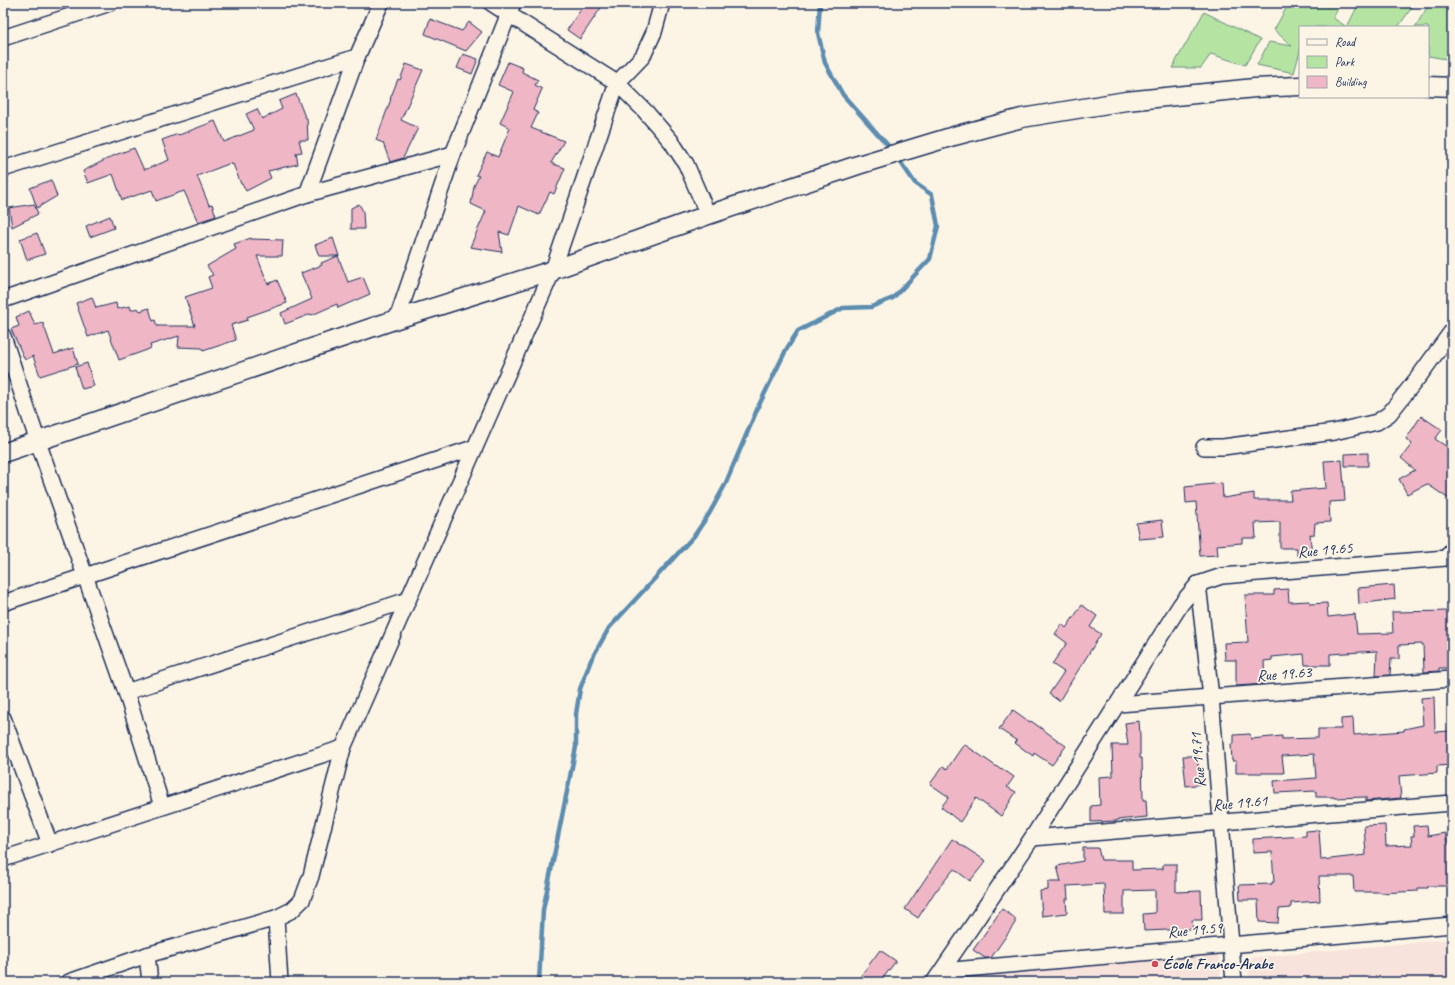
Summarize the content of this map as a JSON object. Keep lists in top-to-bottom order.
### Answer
{
  "streets": {
    "street": [
      "Rue 19.65",
      "Rue 19.63",
      "Rue 19.71",
      "Rue 19.61",
      "Rue 19.59"
    ]
  },
  "crossings": [
    ["Rue 19.65", "Rue 19.71"],
    ["Rue 19.63", "Rue 19.71"],
    ["Rue 19.71", "Rue 19.61"],
    ["Rue 19.71", "Rue 19.59"]
  ],
  "places": ["École Franco-Arabe"],
  "legend": ["Road", "Park", "Building"]
}
